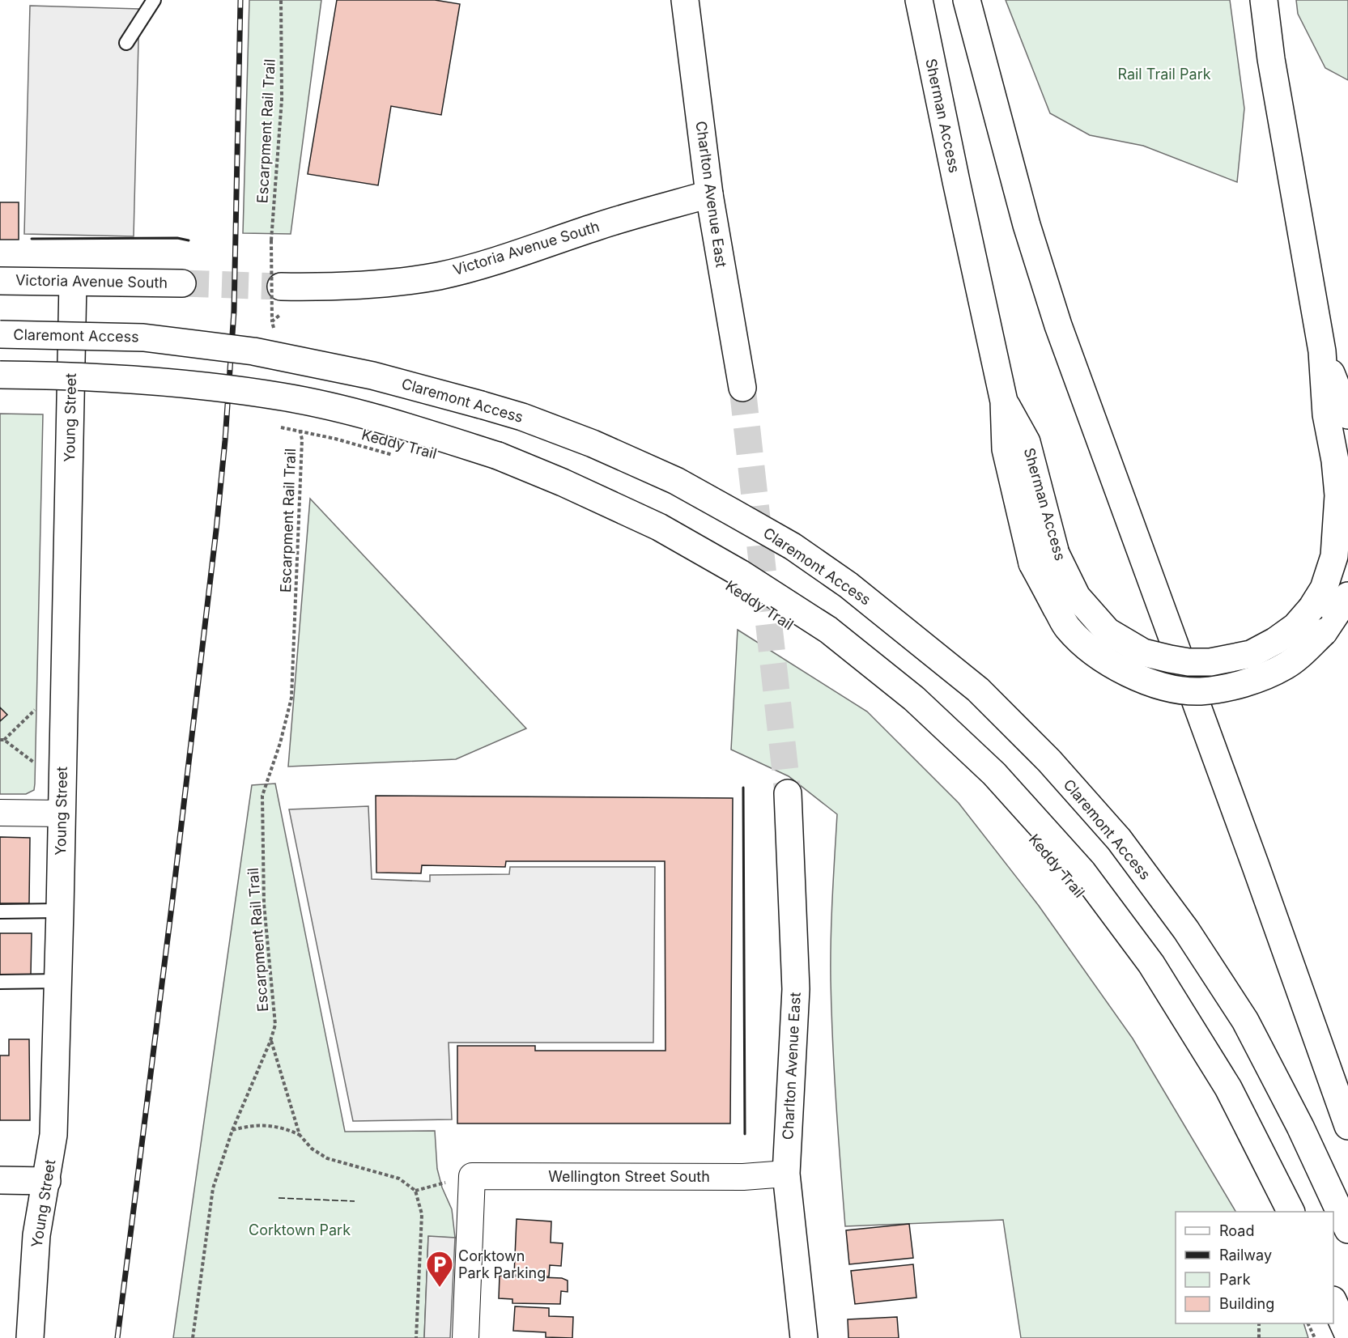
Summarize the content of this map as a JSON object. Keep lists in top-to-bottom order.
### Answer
{
  "streets": {
    "main road": [
      "Sherman Access",
      "Charlton Avenue East",
      "Victoria Avenue South",
      "Claremont Access",
      "Young Street"
    ],
    "street": ["Wellington Street South"],
    "path": ["Escarpment Rail Trail", "Keddy Trail"]
  },
  "crossings": [
    ["Charlton Avenue East", "Victoria Avenue South"],
    ["Charlton Avenue East", "Wellington Street South"],
    ["Victoria Avenue South", "Young Street"]
  ],
  "parks": ["Rail Trail Park", "Corktown Park"],
  "places": {
    "parking": ["Corktown Park Parking"]
  },
  "legend": [
    "Road",
    "Railway",
    "Park",
    "Building"
  ]
}
